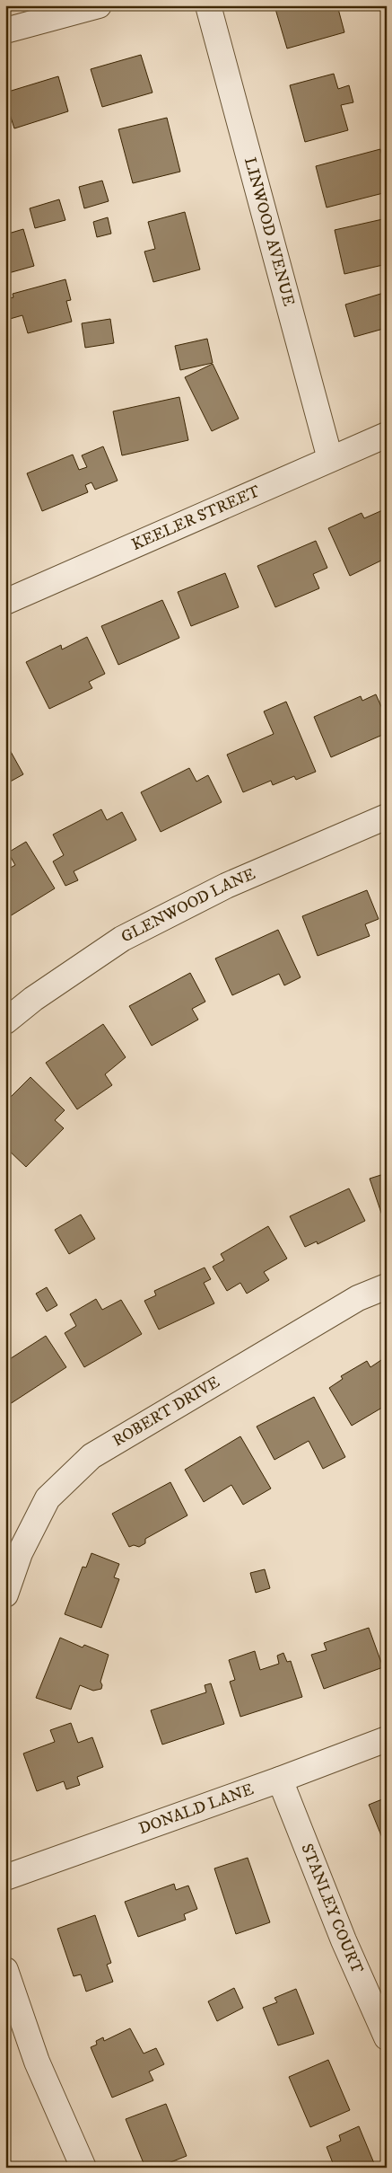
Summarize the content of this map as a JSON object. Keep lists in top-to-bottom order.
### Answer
{
  "streets": {
    "street": [
      "LINWOOD AVENUE",
      "KEELER STREET",
      "GLENWOOD LANE",
      "ROBERT DRIVE",
      "DONALD LANE",
      "STANLEY COURT"
    ]
  },
  "crossings": [
    ["LINWOOD AVENUE", "KEELER STREET"],
    ["DONALD LANE", "STANLEY COURT"]
  ]
}
